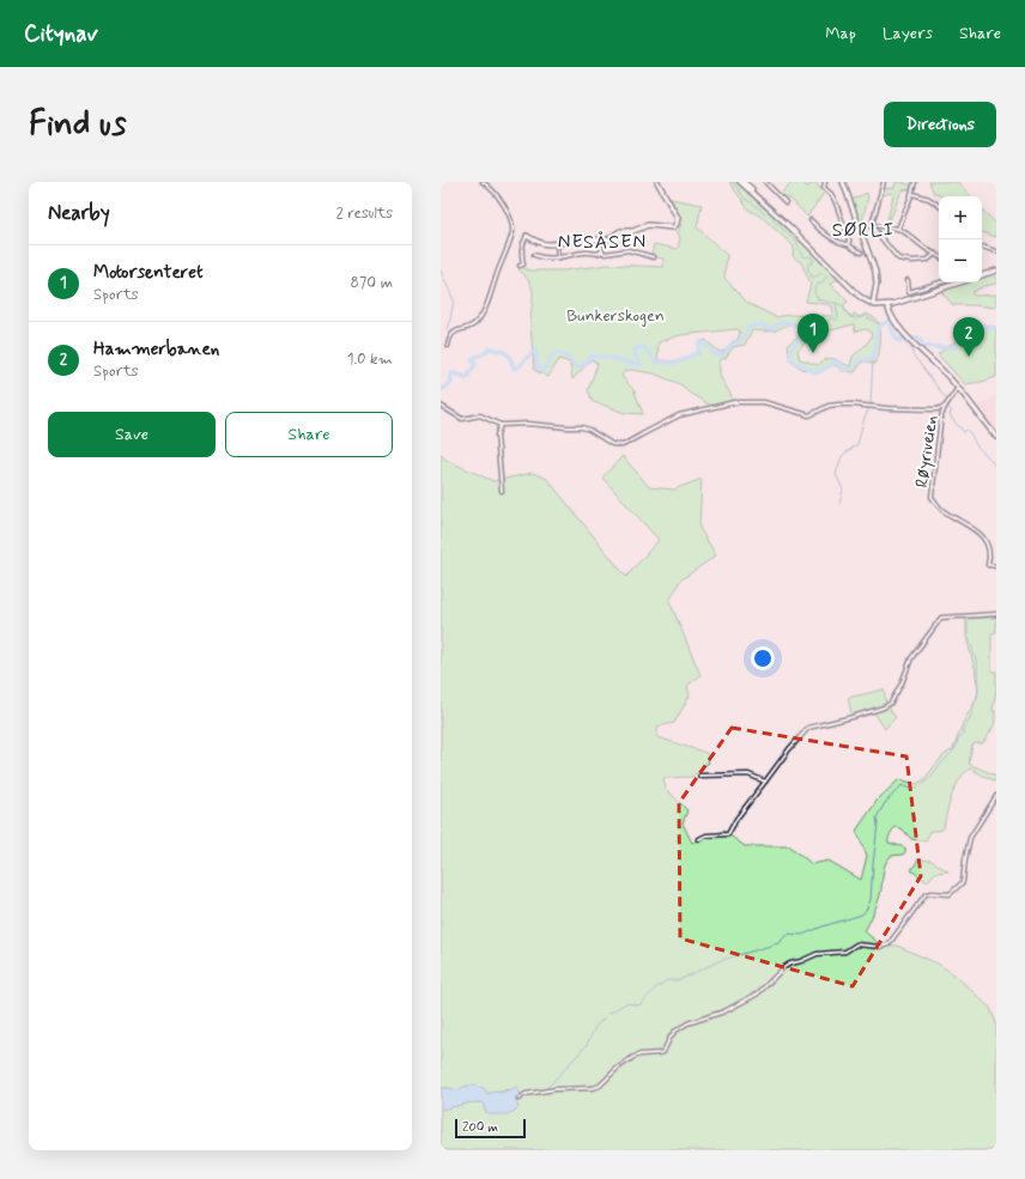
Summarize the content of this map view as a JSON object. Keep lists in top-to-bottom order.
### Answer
{
  "streets": {
    "street": ["Røyriveien"]
  },
  "districts": ["SØRLI", "NESÅSEN"],
  "parks": ["Bunkerskogen"],
  "scale_bar": "200 m",
  "page": {
    "header": "Citynav",
    "nav": ["Map", "Layers", "Share"],
    "buttons": [
      "Directions",
      ["Save", "Share"]
    ],
    "title": "Find us",
    "heading": ["Nearby", "2 results"],
    "map_buttons": ["+", "−"],
    "list": [
      {
        "mark": "1",
        "name": "Motorsenteret",
        "note": "Sports",
        "value": "870 m"
      },
      {
        "mark": "2",
        "name": "Hammerbanen",
        "note": "Sports",
        "value": "1.0 km"
      }
    ],
    "pins": ["1", "2"],
    "scale": "200 m"
  }
}
